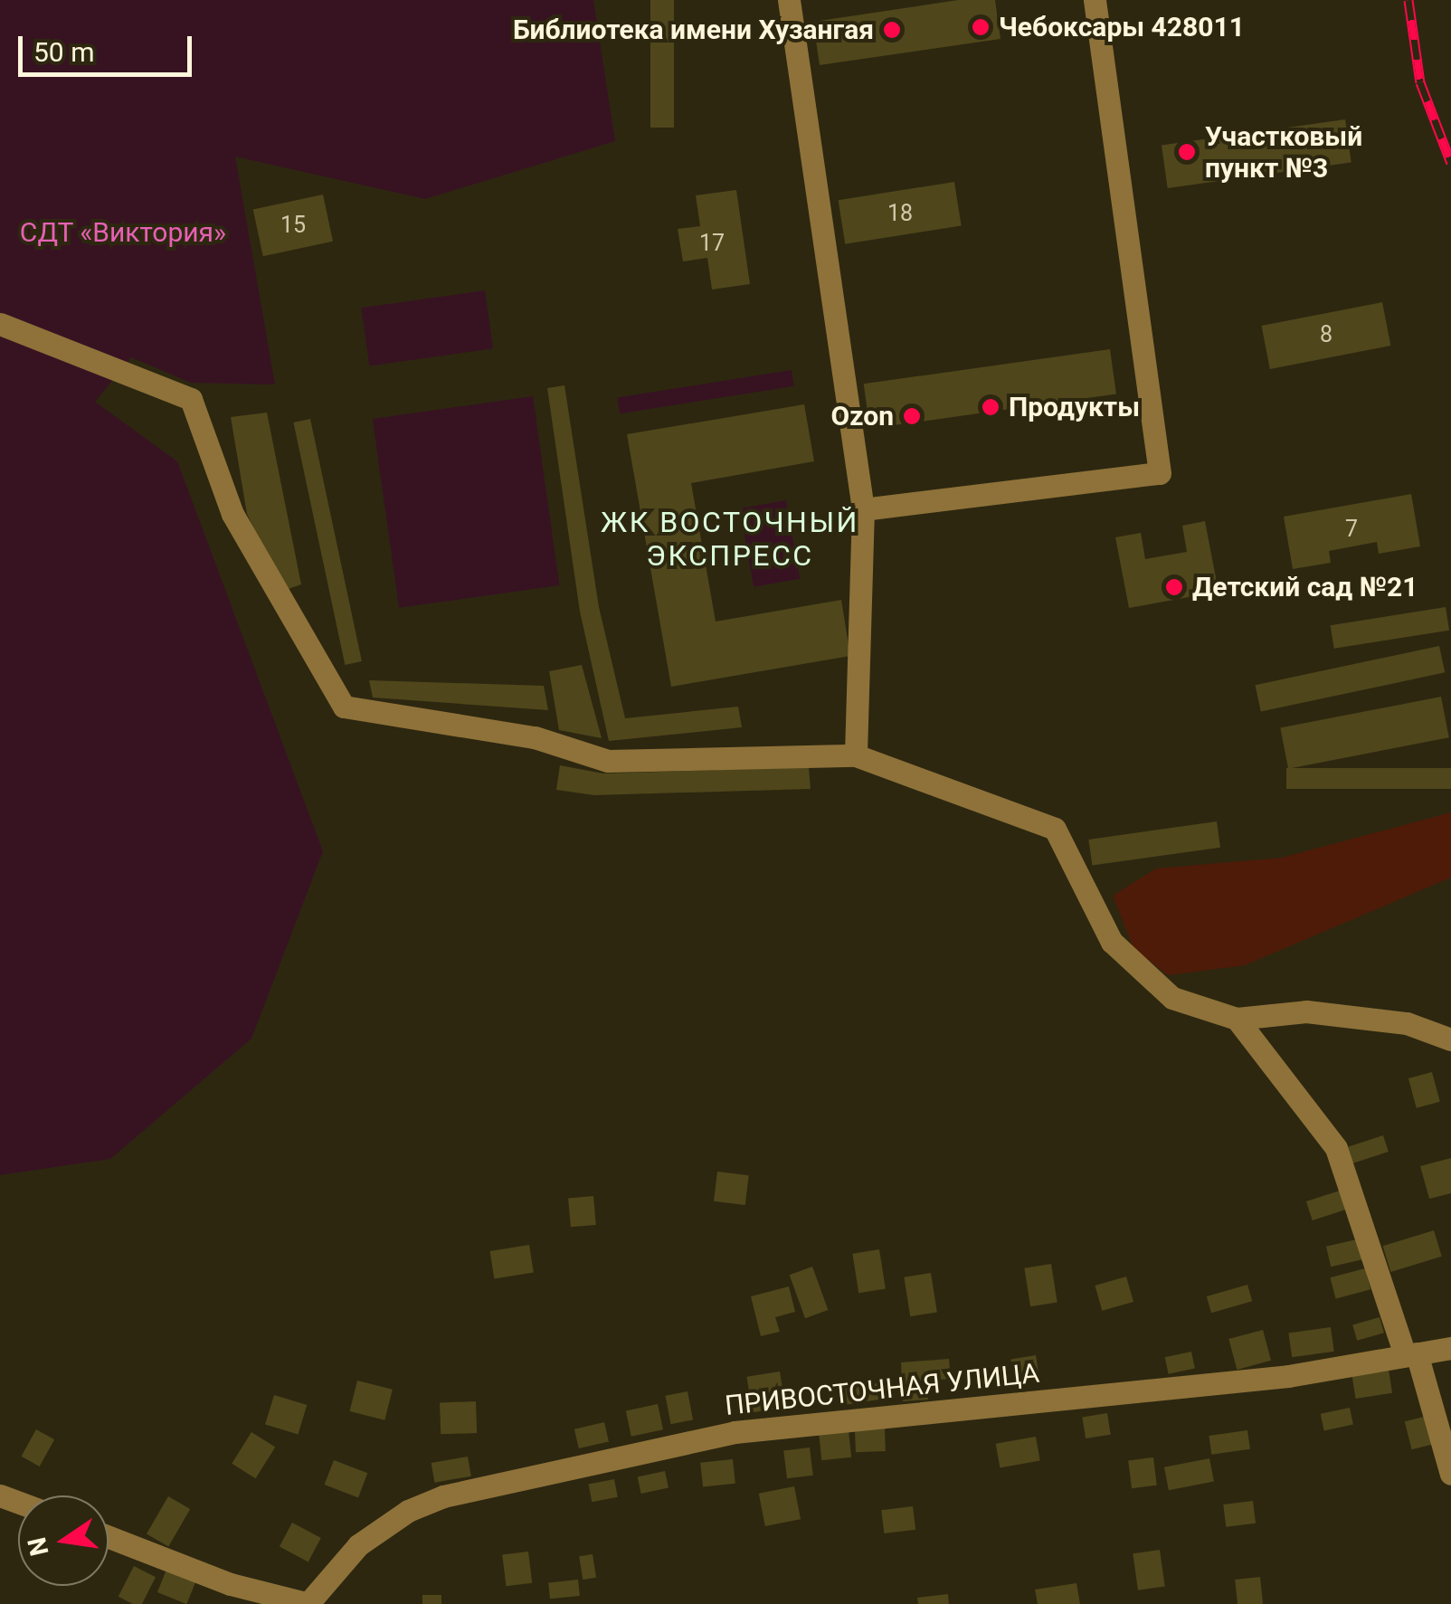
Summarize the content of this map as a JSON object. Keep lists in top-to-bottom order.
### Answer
{
  "streets": {
    "street": ["ПРИВОСТОЧНАЯ УЛИЦА"]
  },
  "districts": ["ЖК ВОСТОЧНЫЙ ЭКСПРЕСС"],
  "parks": ["СДТ «Виктория»"],
  "places": [
    "Чебоксары 428011",
    "Библиотека имени Хузангая",
    "Участковый пункт №3",
    "Продукты",
    "Ozon",
    "Детский сад №21"
  ],
  "house_numbers": [
    "18",
    "15",
    "17",
    "8",
    "7"
  ],
  "scale_bar": "50 m",
  "north": "left"
}
